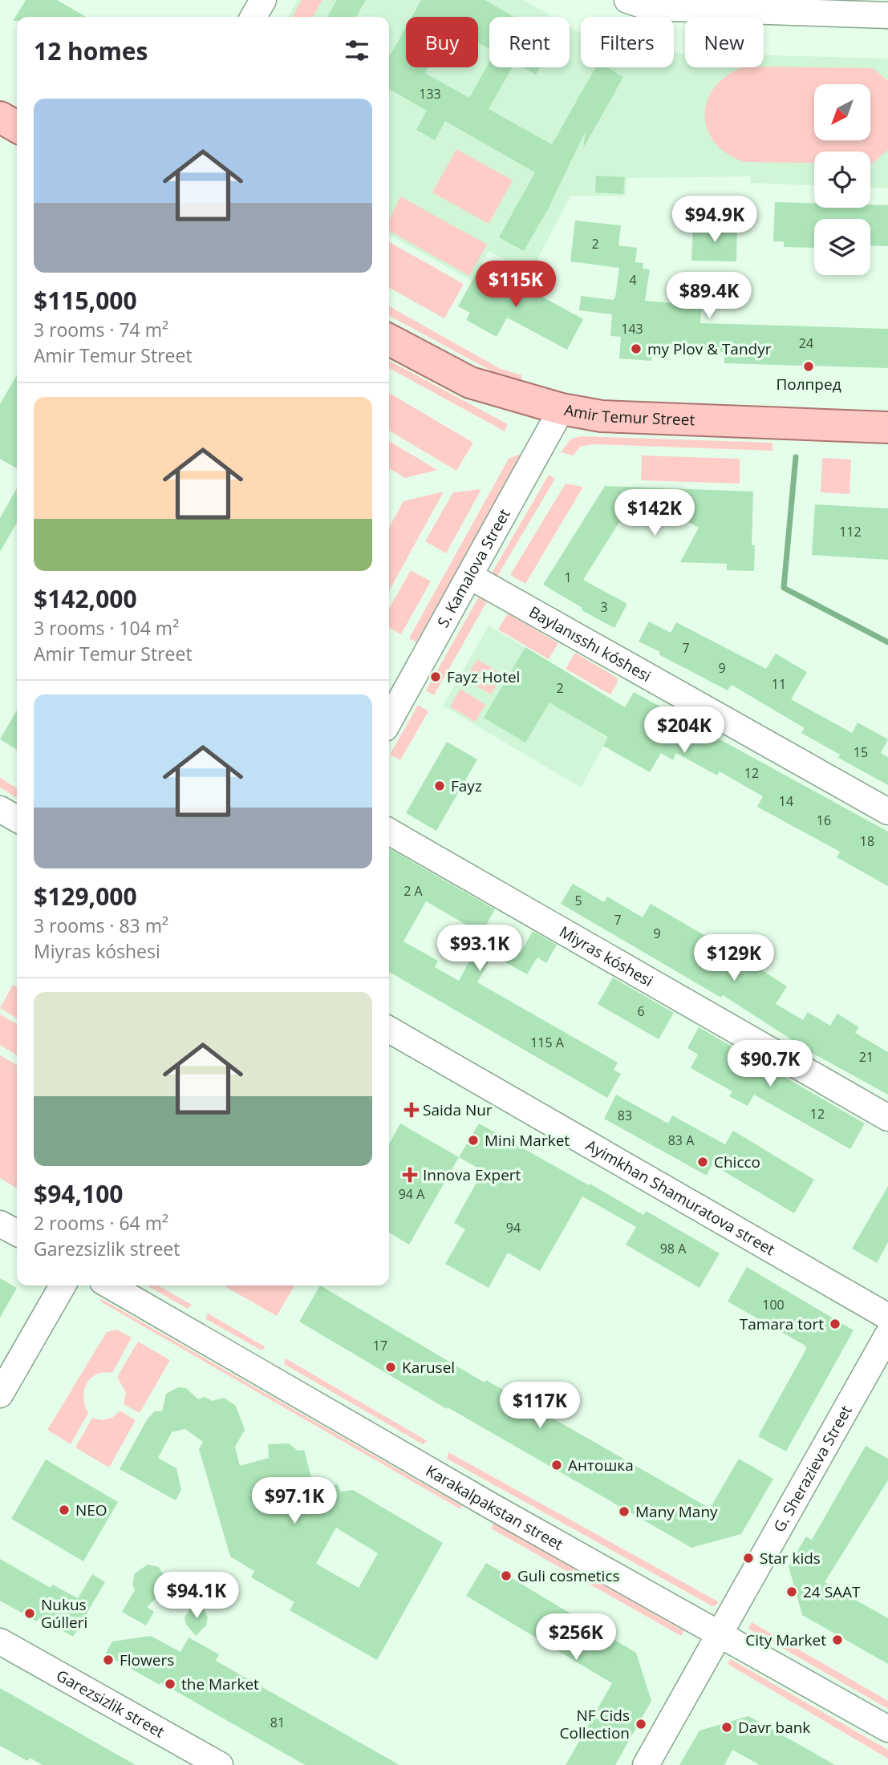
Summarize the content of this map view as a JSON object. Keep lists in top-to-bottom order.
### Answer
{
  "streets": {
    "main road": ["Amir Temur Street"],
    "street": [
      "S. Kamalova Street",
      "Baylanısshı kóshesi",
      "Miyras kóshesi",
      "Ayimkhan Shamuratova street",
      "G. Sherazieva Street",
      "Karakalpakstan street",
      "Garezsizlik street"
    ]
  },
  "crossings": [
    ["Amir Temur Street", "S. Kamalova Street"],
    ["S. Kamalova Street", "Baylanısshı kóshesi"],
    ["G. Sherazieva Street", "Karakalpakstan street"]
  ],
  "places": {
    "other": [
      "my Plov & Tandyr",
      "Полпред",
      "Fayz Hotel",
      "Fayz",
      "Mini Market",
      "Chicco",
      "Tamara tort",
      "Karusel",
      "Антошка",
      "NEO",
      "Many Many",
      "Star kids",
      "Guli cosmetics",
      "24 SAAT",
      "Nukus Gúlleri",
      "City Market",
      "Flowers",
      "the Market",
      "NF Cids Collection",
      "Davr bank"
    ],
    "health": ["Saida Nur", "Innova Expert"]
  },
  "house_numbers": [
    "133",
    "2",
    "4",
    "143",
    "24",
    "112",
    "1",
    "3",
    "7",
    "9",
    "11",
    "2",
    "15",
    "12",
    "14",
    "16",
    "18",
    "2 А",
    "5",
    "7",
    "9",
    "6",
    "115 А",
    "21",
    "12",
    "83",
    "83 А",
    "94 А",
    "94",
    "98 А",
    "100",
    "17",
    "81"
  ],
  "north": "bottom left",
  "page": {
    "chip": [
      "Buy",
      "Rent",
      "Filters",
      "New"
    ],
    "heading": "12 homes",
    "list": [
      {
        "name": "$115,000",
        "note": "3 rooms · 74 m² · Amir Temur Street"
      },
      {
        "name": "$142,000",
        "note": "3 rooms · 104 m² · Amir Temur Street"
      },
      {
        "name": "$129,000",
        "note": "3 rooms · 83 m² · Miyras kóshesi"
      },
      {
        "name": "$94,100",
        "note": "2 rooms · 64 m² · Garezsizlik street"
      }
    ],
    "price": [
      "$94.9K",
      "$115K",
      "$89.4K",
      "$142K",
      "$204K",
      "$93.1K",
      "$129K",
      "$90.7K",
      "$117K",
      "$97.1K",
      "$94.1K",
      "$256K"
    ]
  }
}
